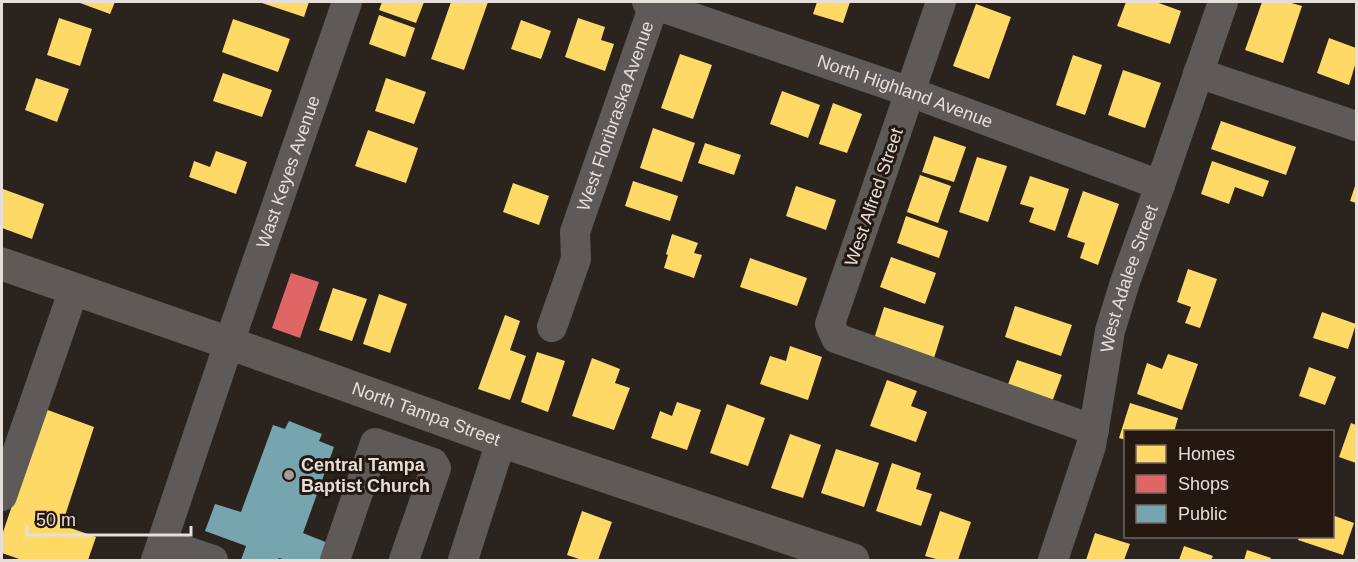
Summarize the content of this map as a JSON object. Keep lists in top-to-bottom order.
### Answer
{
  "streets": {
    "main road": ["North Tampa Street"],
    "street": [
      "North Highland Avenue",
      "West Floribraska Avenue",
      "Wast Keyes Avenue",
      "West Alfred Street",
      "West Adalee Street"
    ]
  },
  "crossings": [
    ["North Highland Avenue", "West Floribraska Avenue"],
    ["North Highland Avenue", "West Alfred Street"],
    ["North Highland Avenue", "West Adalee Street"],
    ["Wast Keyes Avenue", "North Tampa Street"],
    ["West Alfred Street", "West Adalee Street"]
  ],
  "places": ["Central Tampa Baptist Church"],
  "legend": ["Homes", "Shops", "Public"],
  "scale_bar": "50 m"
}
